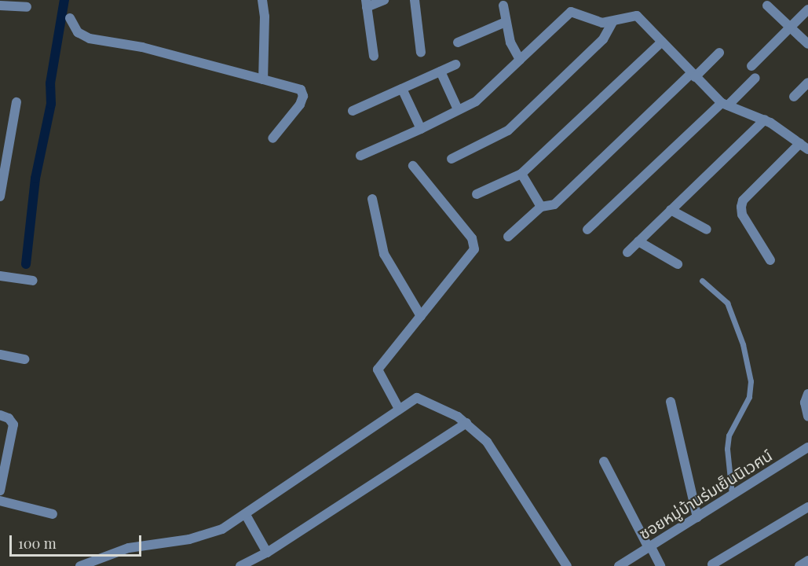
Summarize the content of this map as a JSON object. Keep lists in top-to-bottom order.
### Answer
{
  "streets": {
    "street": ["ซอยหมู่บ้านร่มเย็นนิเวศน์"]
  },
  "scale_bar": "100 m"
}
